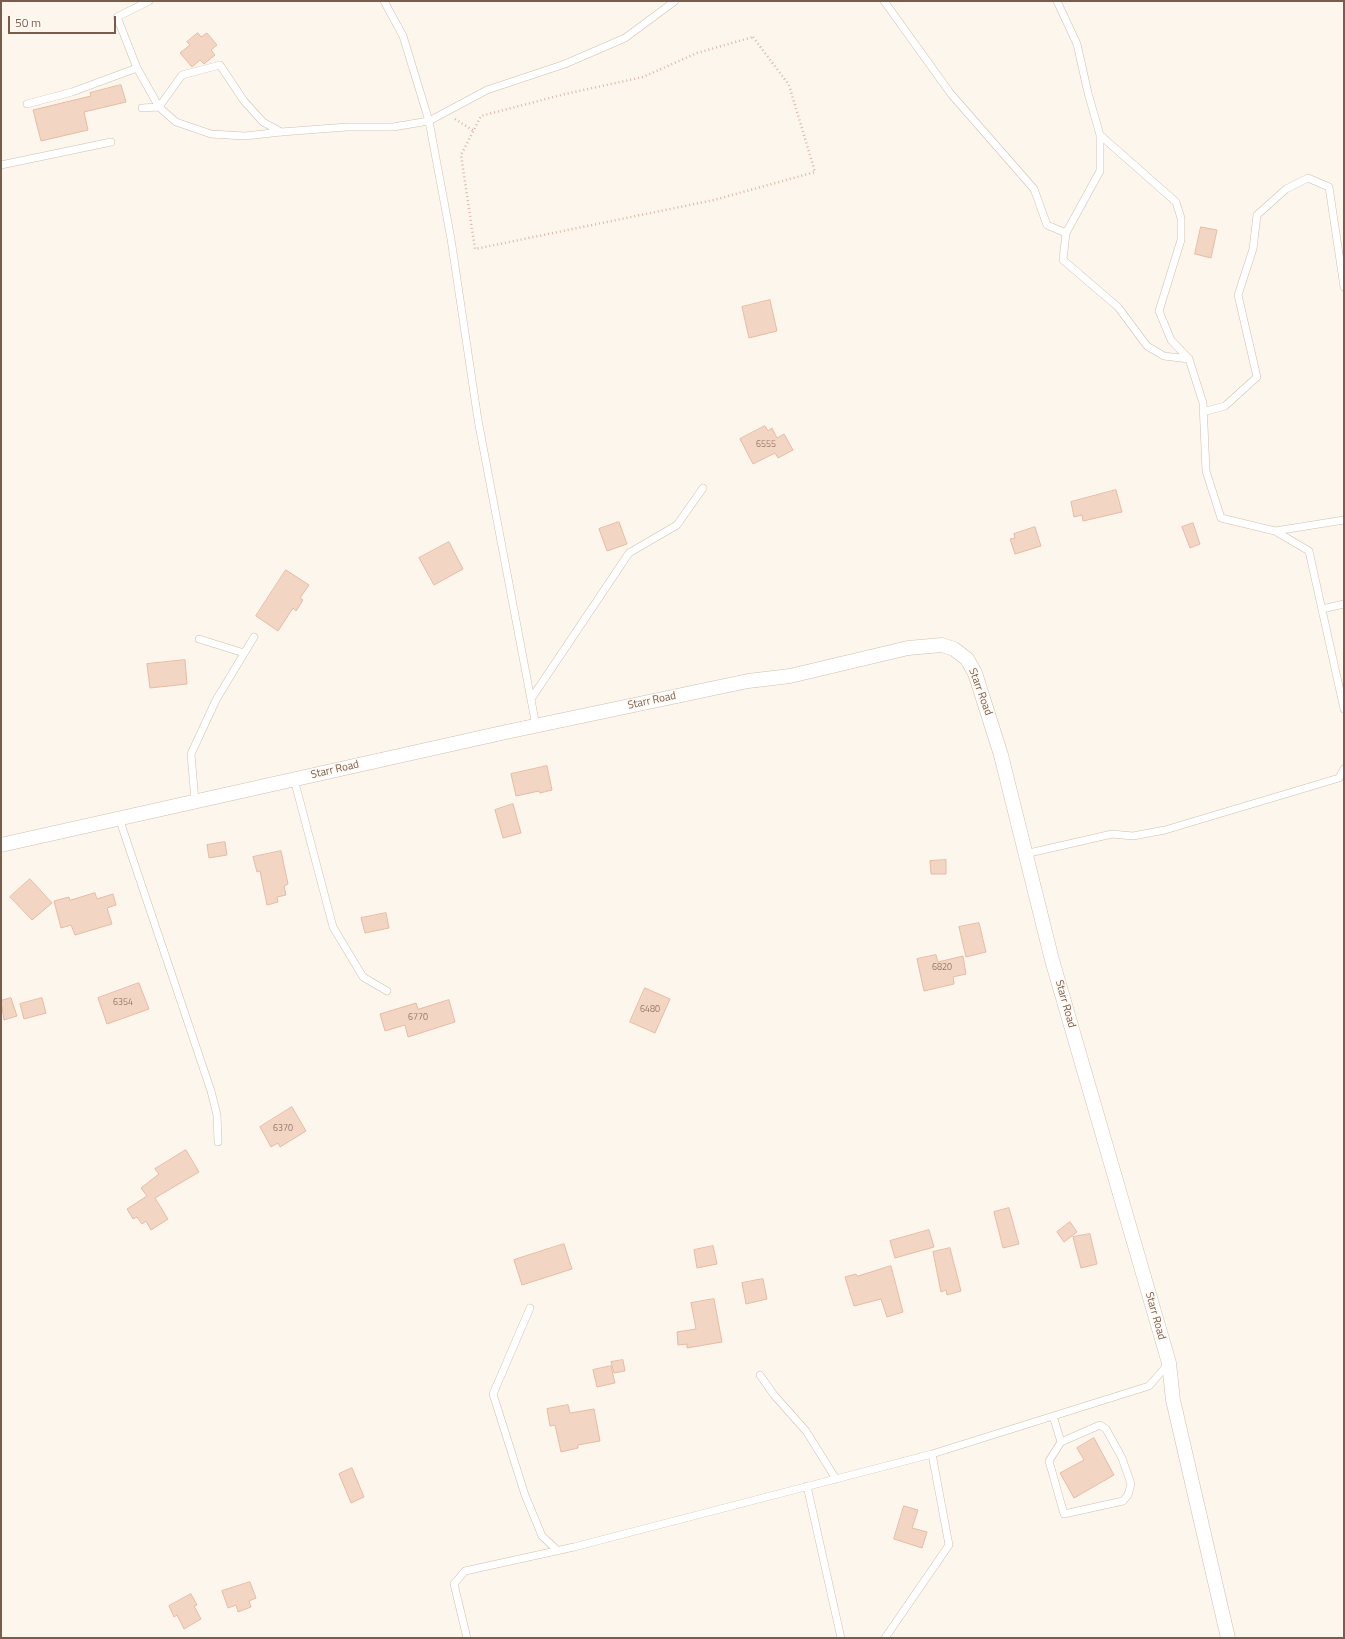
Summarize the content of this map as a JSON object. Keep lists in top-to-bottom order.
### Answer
{
  "streets": {
    "street": ["Starr Road"]
  },
  "house_numbers": [
    "6555",
    "6820",
    "6354",
    "6480",
    "6770",
    "6370"
  ],
  "scale_bar": "50 m"
}
